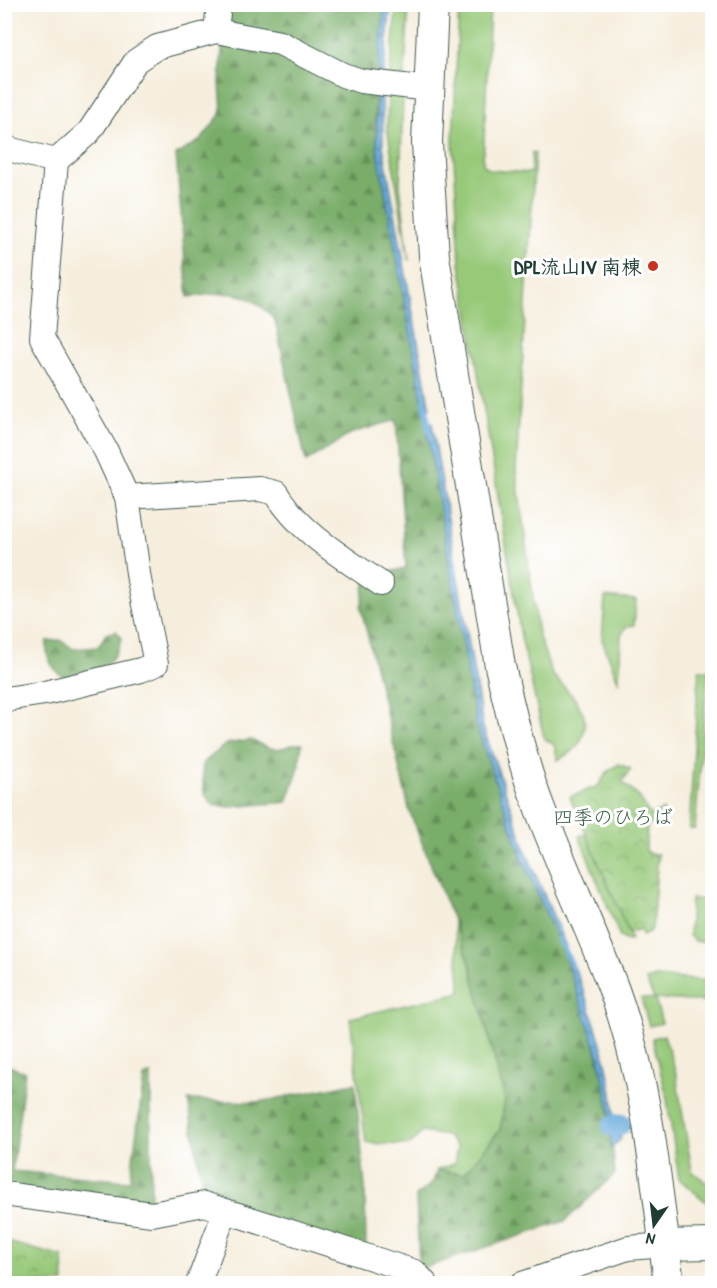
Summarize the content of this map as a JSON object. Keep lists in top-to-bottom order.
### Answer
{
  "parks": ["四季のひろば"],
  "places": ["DPL流山IV 南棟"],
  "north": "bottom"
}
